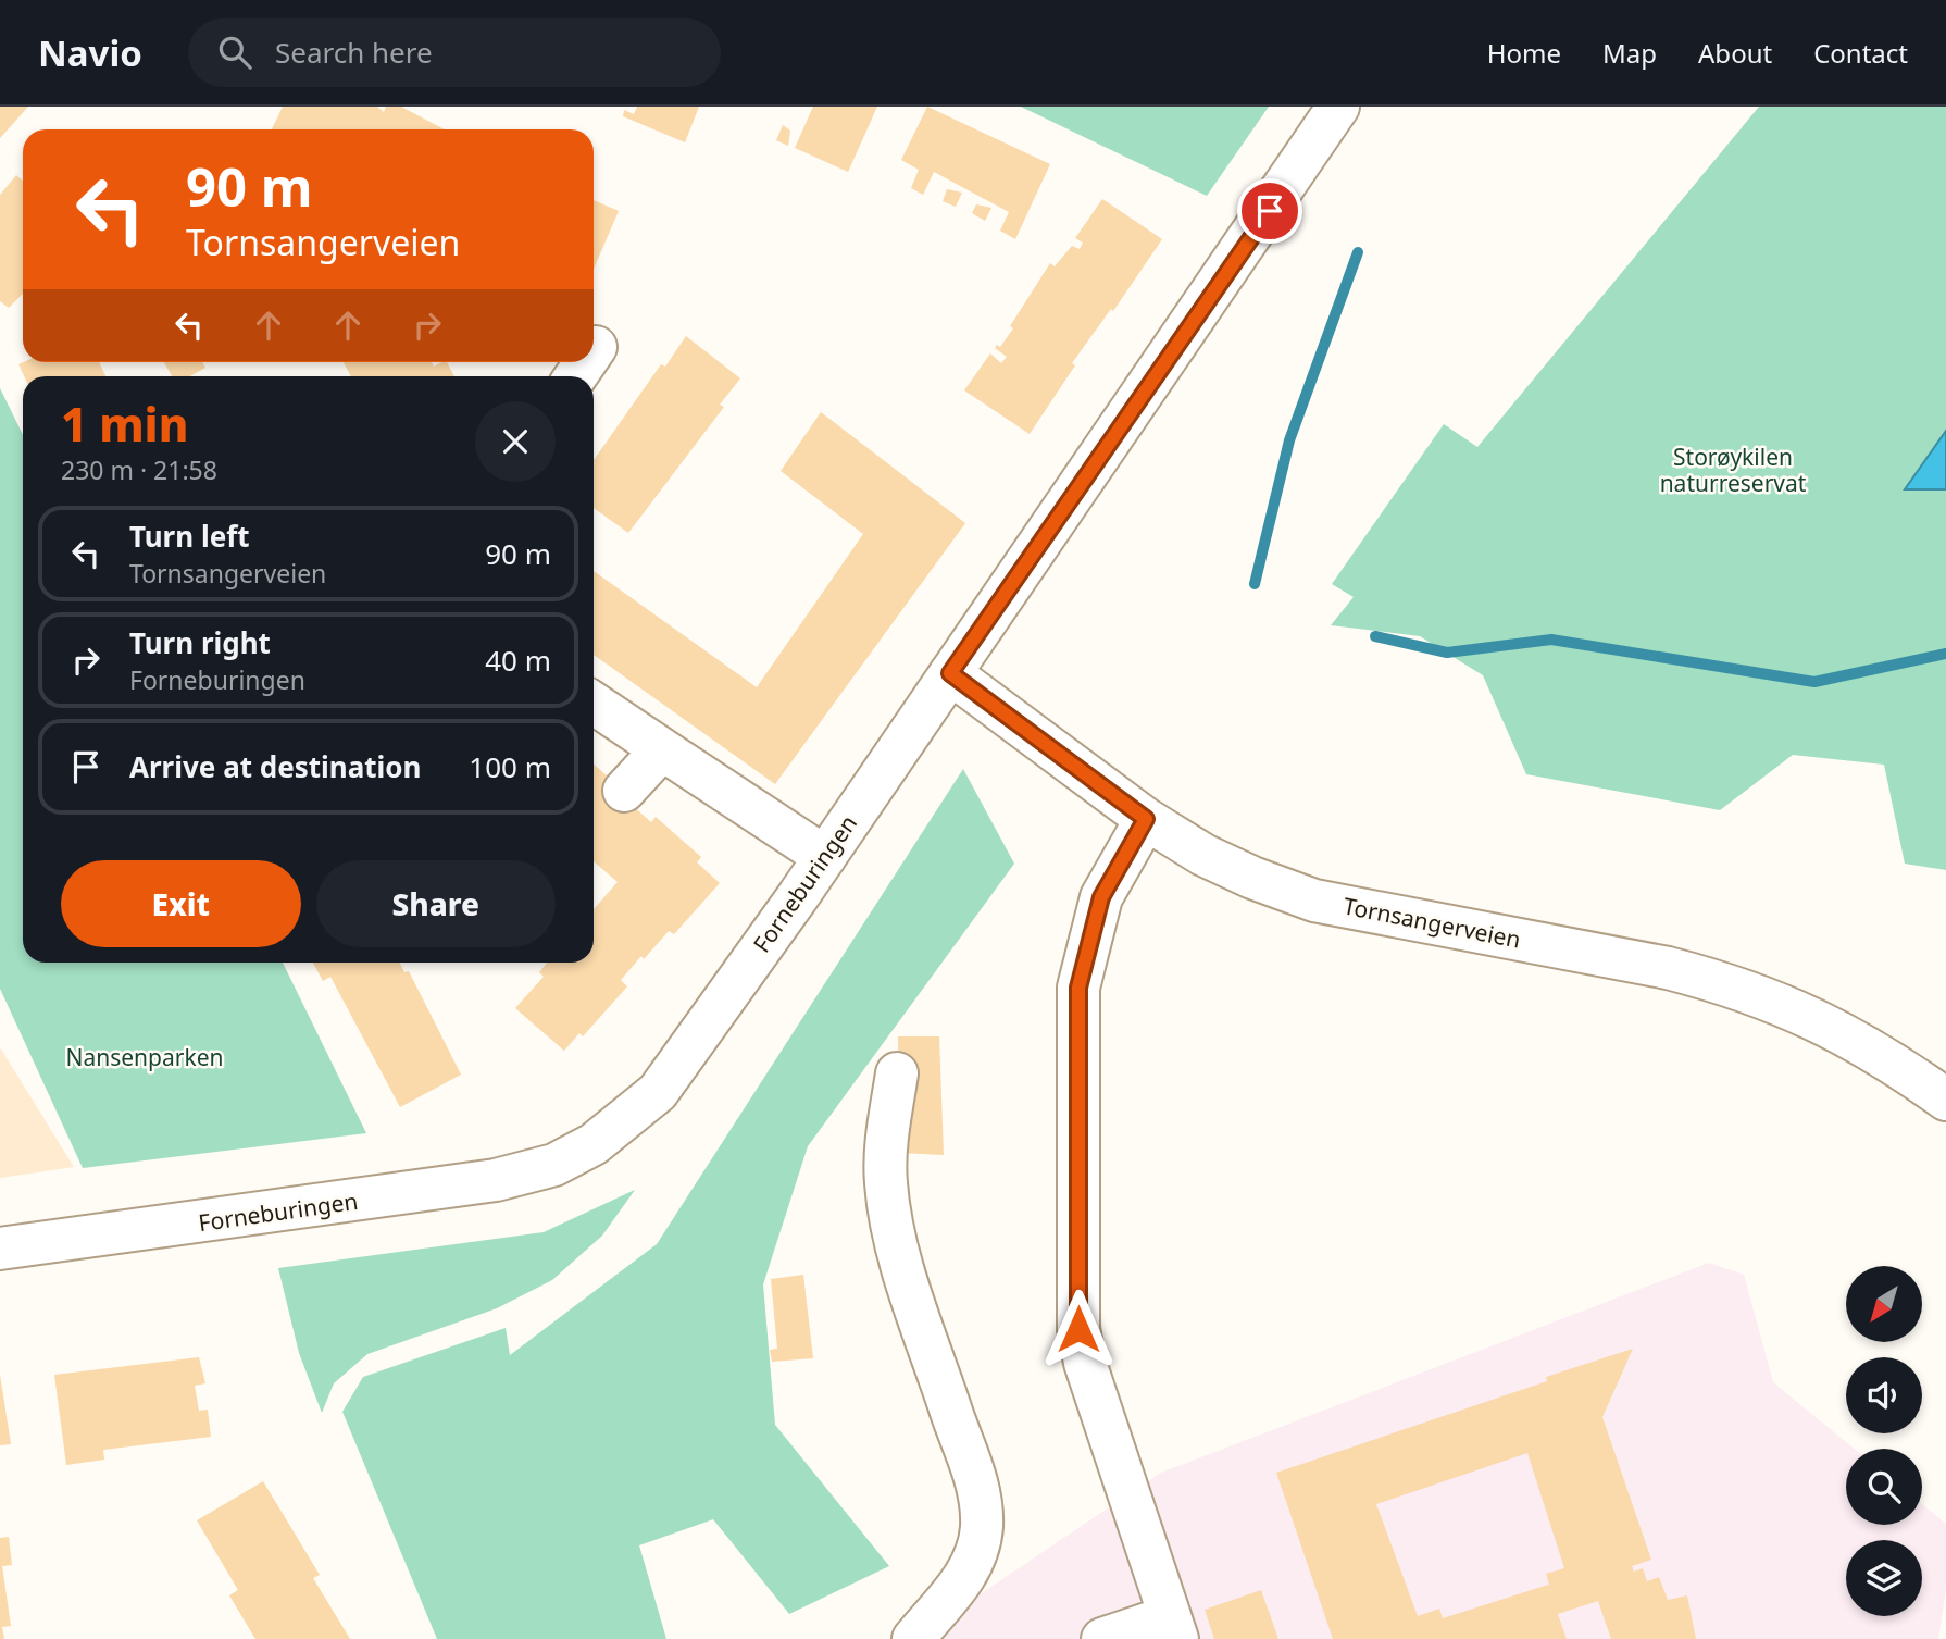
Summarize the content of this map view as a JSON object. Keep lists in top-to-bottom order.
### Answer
{
  "streets": {
    "street": ["Forneburingen", "Tornsangerveien"]
  },
  "crossings": [
    ["Forneburingen", "Tornsangerveien"]
  ],
  "parks": ["Storøykilen naturreservat", "Nansenparken"],
  "north": "bottom left",
  "page": {
    "header": "Navio",
    "search": "Search here",
    "nav": [
      "Home",
      "Map",
      "About",
      "Contact"
    ],
    "turn": ["90 m", "Tornsangerveien"],
    "heading": ["1 min", "230 m · 21:58"],
    "list": [
      {
        "name": "Turn left",
        "note": "Tornsangerveien",
        "value": "90 m"
      },
      {
        "name": "Turn right",
        "note": "Forneburingen",
        "value": "40 m"
      },
      {
        "name": "Arrive at destination",
        "value": "100 m"
      }
    ],
    "buttons": ["Exit", "Share"]
  }
}
